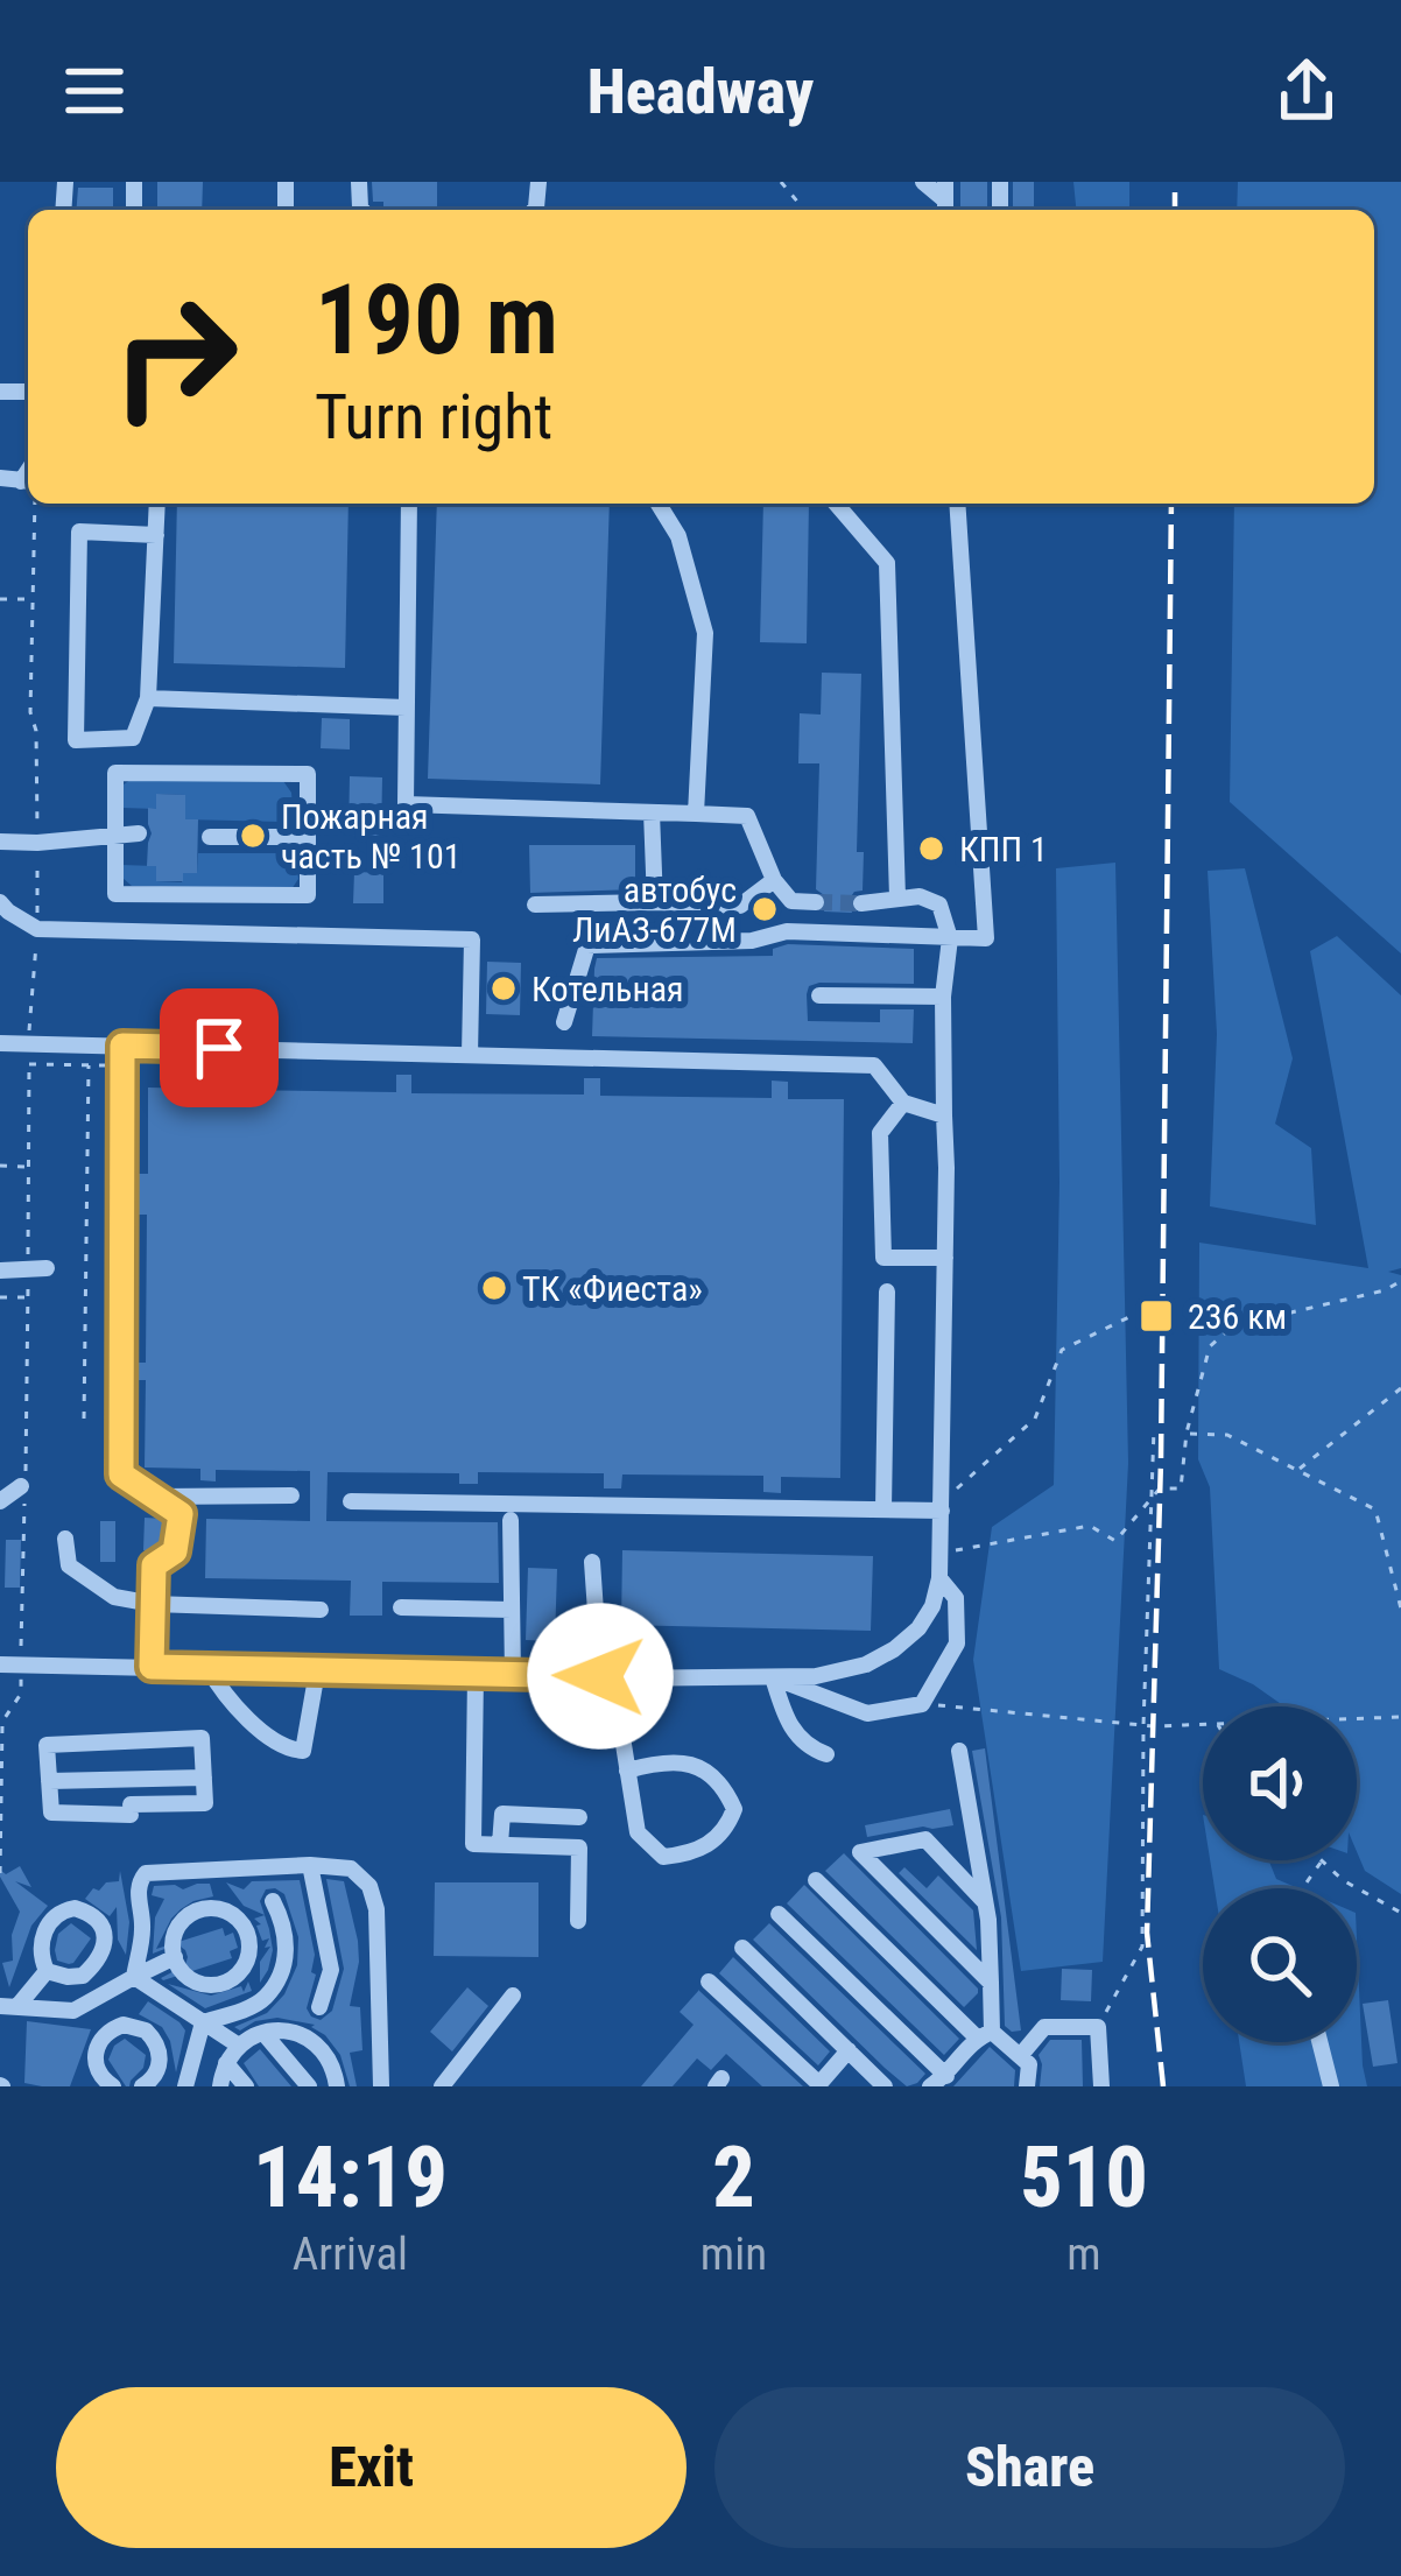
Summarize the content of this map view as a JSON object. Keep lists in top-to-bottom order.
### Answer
{
  "places": {
    "other": [
      "Пожарная часть № 101",
      "КПП 1",
      "автобус ЛиАЗ-677М",
      "Котельная",
      "ТК «Фиеста»"
    ],
    "transit": ["236 км"]
  },
  "page": {
    "header": "Headway",
    "turn": ["190 m", "Turn right"],
    "eta": [
      "14:19",
      "Arrival",
      "2",
      "min",
      "510",
      "m"
    ],
    "buttons": ["Exit", "Share"]
  }
}
